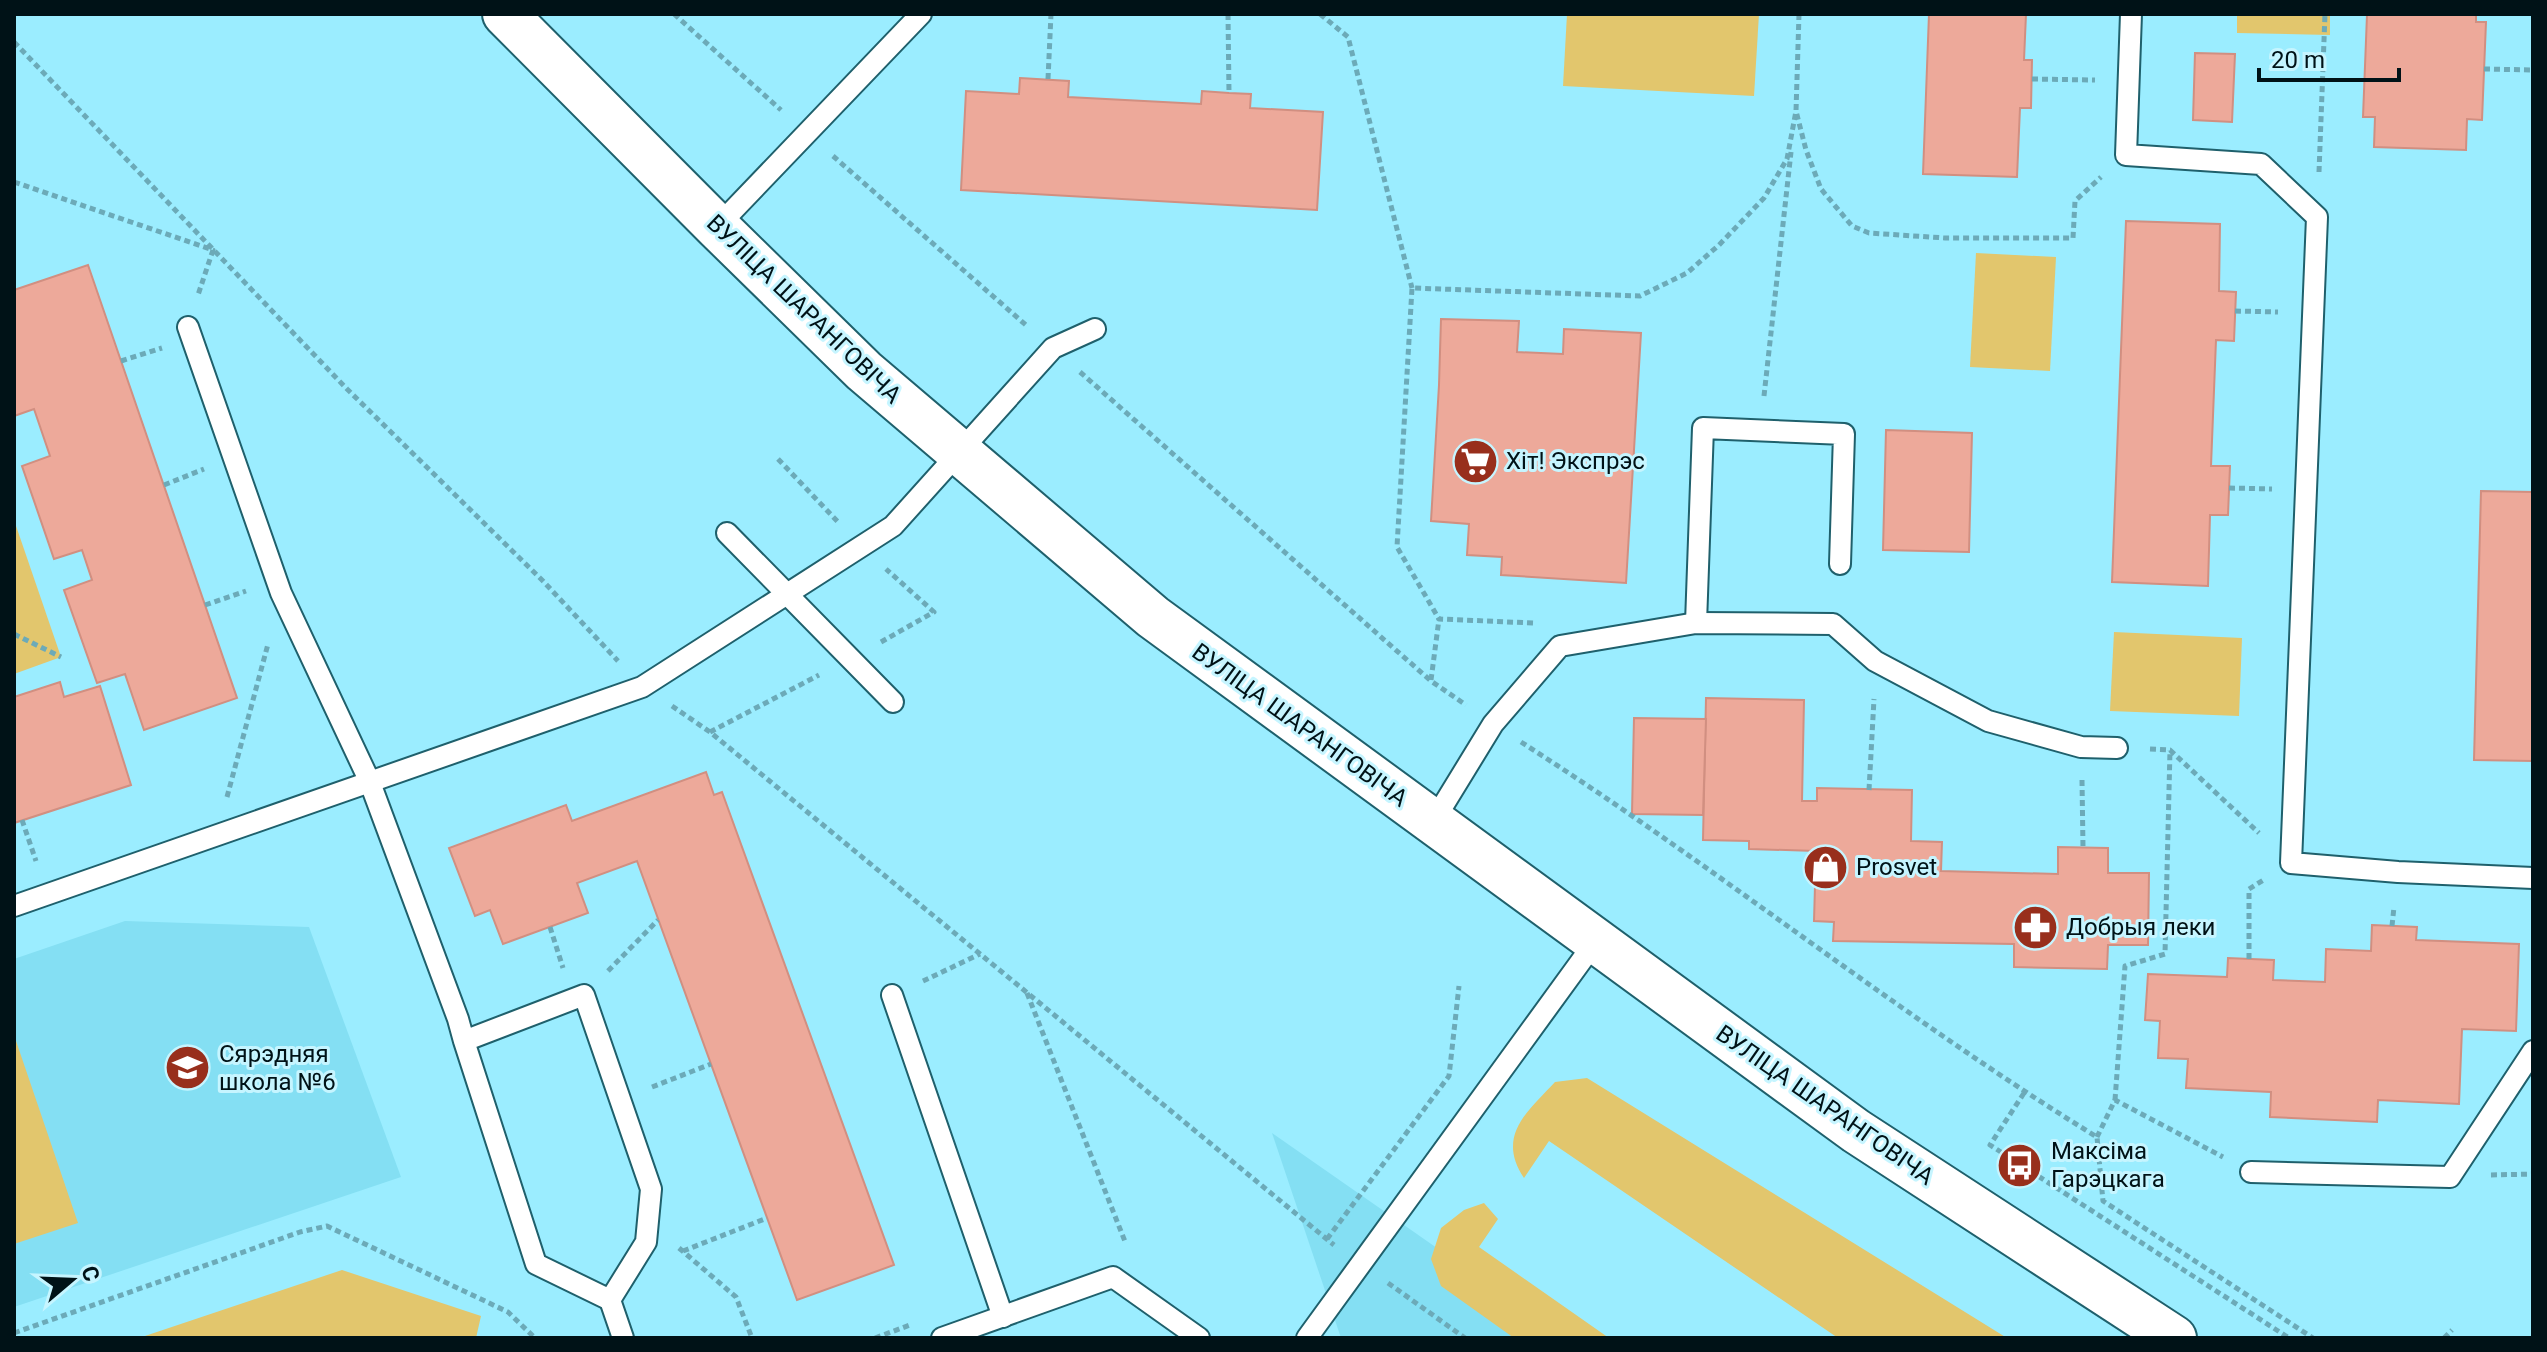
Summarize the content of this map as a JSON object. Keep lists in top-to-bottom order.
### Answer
{
  "streets": {
    "main road": ["ВУЛІЦА ШАРАНГОВІЧА"]
  },
  "places": {
    "supermarket": ["Хіт! Экспрэс"],
    "shop": ["Prosvet"],
    "pharmacy": ["Добрыя леки"],
    "school or university": ["Сярэдняя школа №6"],
    "bus stop": ["Максіма Гарэцкага"]
  },
  "scale_bar": "20 m",
  "north": "right"
}
